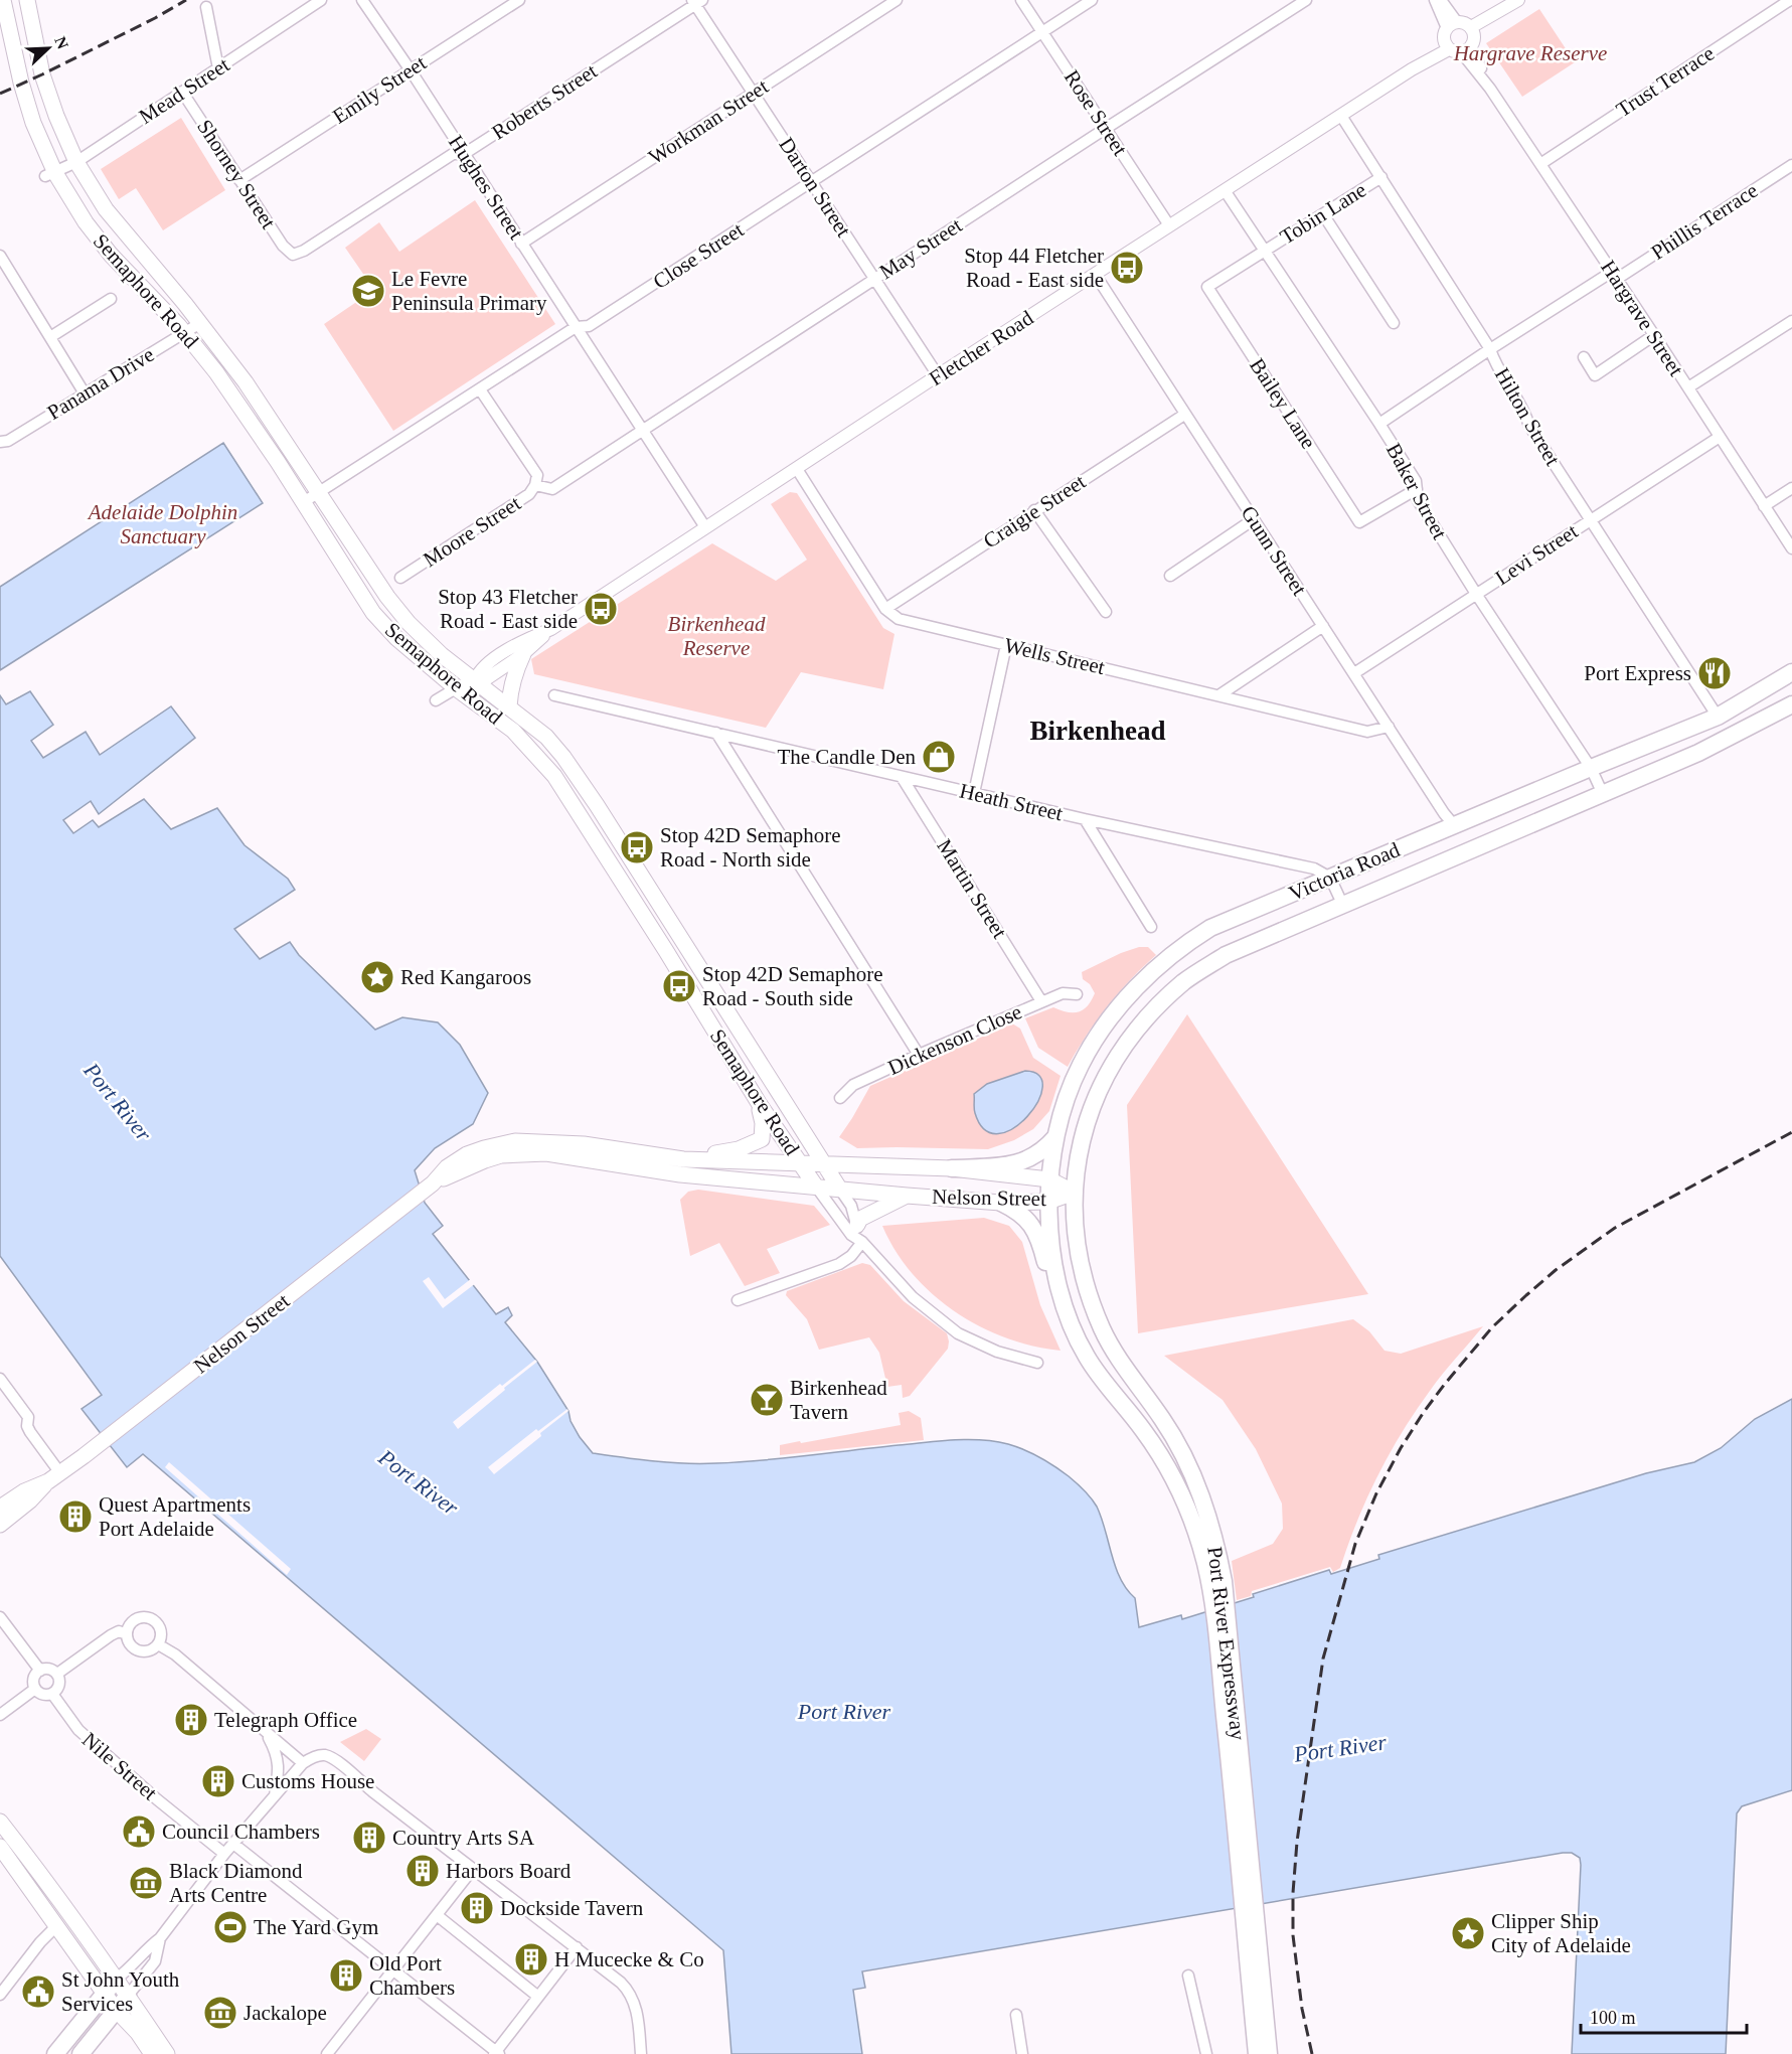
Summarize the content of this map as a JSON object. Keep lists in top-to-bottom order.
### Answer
{
  "streets": {
    "main road": [
      "Semaphore Road",
      "Victoria Road",
      "Nelson Street",
      "Port River Expressway"
    ],
    "street": [
      "Trust Terrace",
      "Emily Street",
      "Mead Street",
      "Roberts Street",
      "Rose Street",
      "Workman Street",
      "Shorney Street",
      "Hughes Street",
      "Darton Street",
      "Tobin Lane",
      "Phillis Terrace",
      "May Street",
      "Close Street",
      "Hargrave Street",
      "Fletcher Road",
      "Panama Drive",
      "Bailey Lane",
      "Hilton Street",
      "Baker Street",
      "Craigie Street",
      "Moore Street",
      "Gunn Street",
      "Levi Street",
      "Wells Street",
      "Heath Street",
      "Martin Street",
      "Dickenson Close",
      "Nile Street"
    ]
  },
  "crossings": [
    ["Trust Terrace", "Hargrave Street"],
    ["Emily Street", "Shorney Street"],
    ["Emily Street", "Hughes Street"],
    ["Mead Street", "Shorney Street"],
    ["Mead Street", "Semaphore Road"],
    ["Roberts Street", "Shorney Street"],
    ["Roberts Street", "Hughes Street"],
    ["Roberts Street", "Darton Street"],
    ["Rose Street", "May Street"],
    ["Rose Street", "Close Street"],
    ["Rose Street", "Fletcher Road"],
    ["Workman Street", "Hughes Street"],
    ["Workman Street", "Darton Street"],
    ["Hughes Street", "May Street"],
    ["Hughes Street", "Close Street"],
    ["Hughes Street", "Fletcher Road"],
    ["Darton Street", "May Street"],
    ["Darton Street", "Close Street"],
    ["Darton Street", "Fletcher Road"],
    ["Tobin Lane", "Bailey Lane"],
    ["Tobin Lane", "Hilton Street"],
    ["Tobin Lane", "Baker Street"],
    ["Phillis Terrace", "Hargrave Street"],
    ["Phillis Terrace", "Hilton Street"],
    ["Phillis Terrace", "Baker Street"],
    ["May Street", "Moore Street"],
    ["Close Street", "Semaphore Road"],
    ["Close Street", "Moore Street"],
    ["Semaphore Road", "Fletcher Road"],
    ["Semaphore Road", "Panama Drive"],
    ["Semaphore Road", "Nelson Street"],
    ["Hargrave Street", "Levi Street"],
    ["Fletcher Road", "Hilton Street"],
    ["Fletcher Road", "Baker Street"],
    ["Fletcher Road", "Gunn Street"],
    ["Bailey Lane", "Baker Street"],
    ["Hilton Street", "Levi Street"],
    ["Hilton Street", "Victoria Road"],
    ["Baker Street", "Levi Street"],
    ["Baker Street", "Victoria Road"],
    ["Craigie Street", "Gunn Street"],
    ["Craigie Street", "Wells Street"],
    ["Gunn Street", "Levi Street"],
    ["Gunn Street", "Wells Street"],
    ["Gunn Street", "Victoria Road"],
    ["Heath Street", "Victoria Road"],
    ["Heath Street", "Martin Street"],
    ["Victoria Road", "Nelson Street"],
    ["Victoria Road", "Port River Expressway"],
    ["Martin Street", "Dickenson Close"],
    ["Nelson Street", "Port River Expressway"]
  ],
  "districts": ["Birkenhead"],
  "water": ["Port River"],
  "parks": ["Hargrave Reserve", "Adelaide Dolphin Sanctuary", "Birkenhead Reserve"],
  "places": {
    "bus stop": [
      "Stop 44 Fletcher Road - East side",
      "Stop 43 Fletcher Road - East side",
      "Stop 42D Semaphore Road - North side",
      "Stop 42D Semaphore Road - South side"
    ],
    "school or university": ["Le Fevre Peninsula Primary"],
    "restaurant": ["Port Express"],
    "shop": ["The Candle Den"],
    "place": ["Red Kangaroos", "Clipper Ship City of Adelaide"],
    "bar": ["Birkenhead Tavern"],
    "building": [
      "Quest Apartments Port Adelaide",
      "Telegraph Office",
      "Customs House",
      "Country Arts SA",
      "Harbors Board",
      "Dockside Tavern",
      "H Mucecke & Co",
      "Old Port Chambers"
    ],
    "public building": ["Council Chambers", "St John Youth Services"],
    "museum": ["Black Diamond Arts Centre", "Jackalope"],
    "sports": ["The Yard Gym"]
  },
  "scale_bar": "100 m",
  "north": "top right"
}
